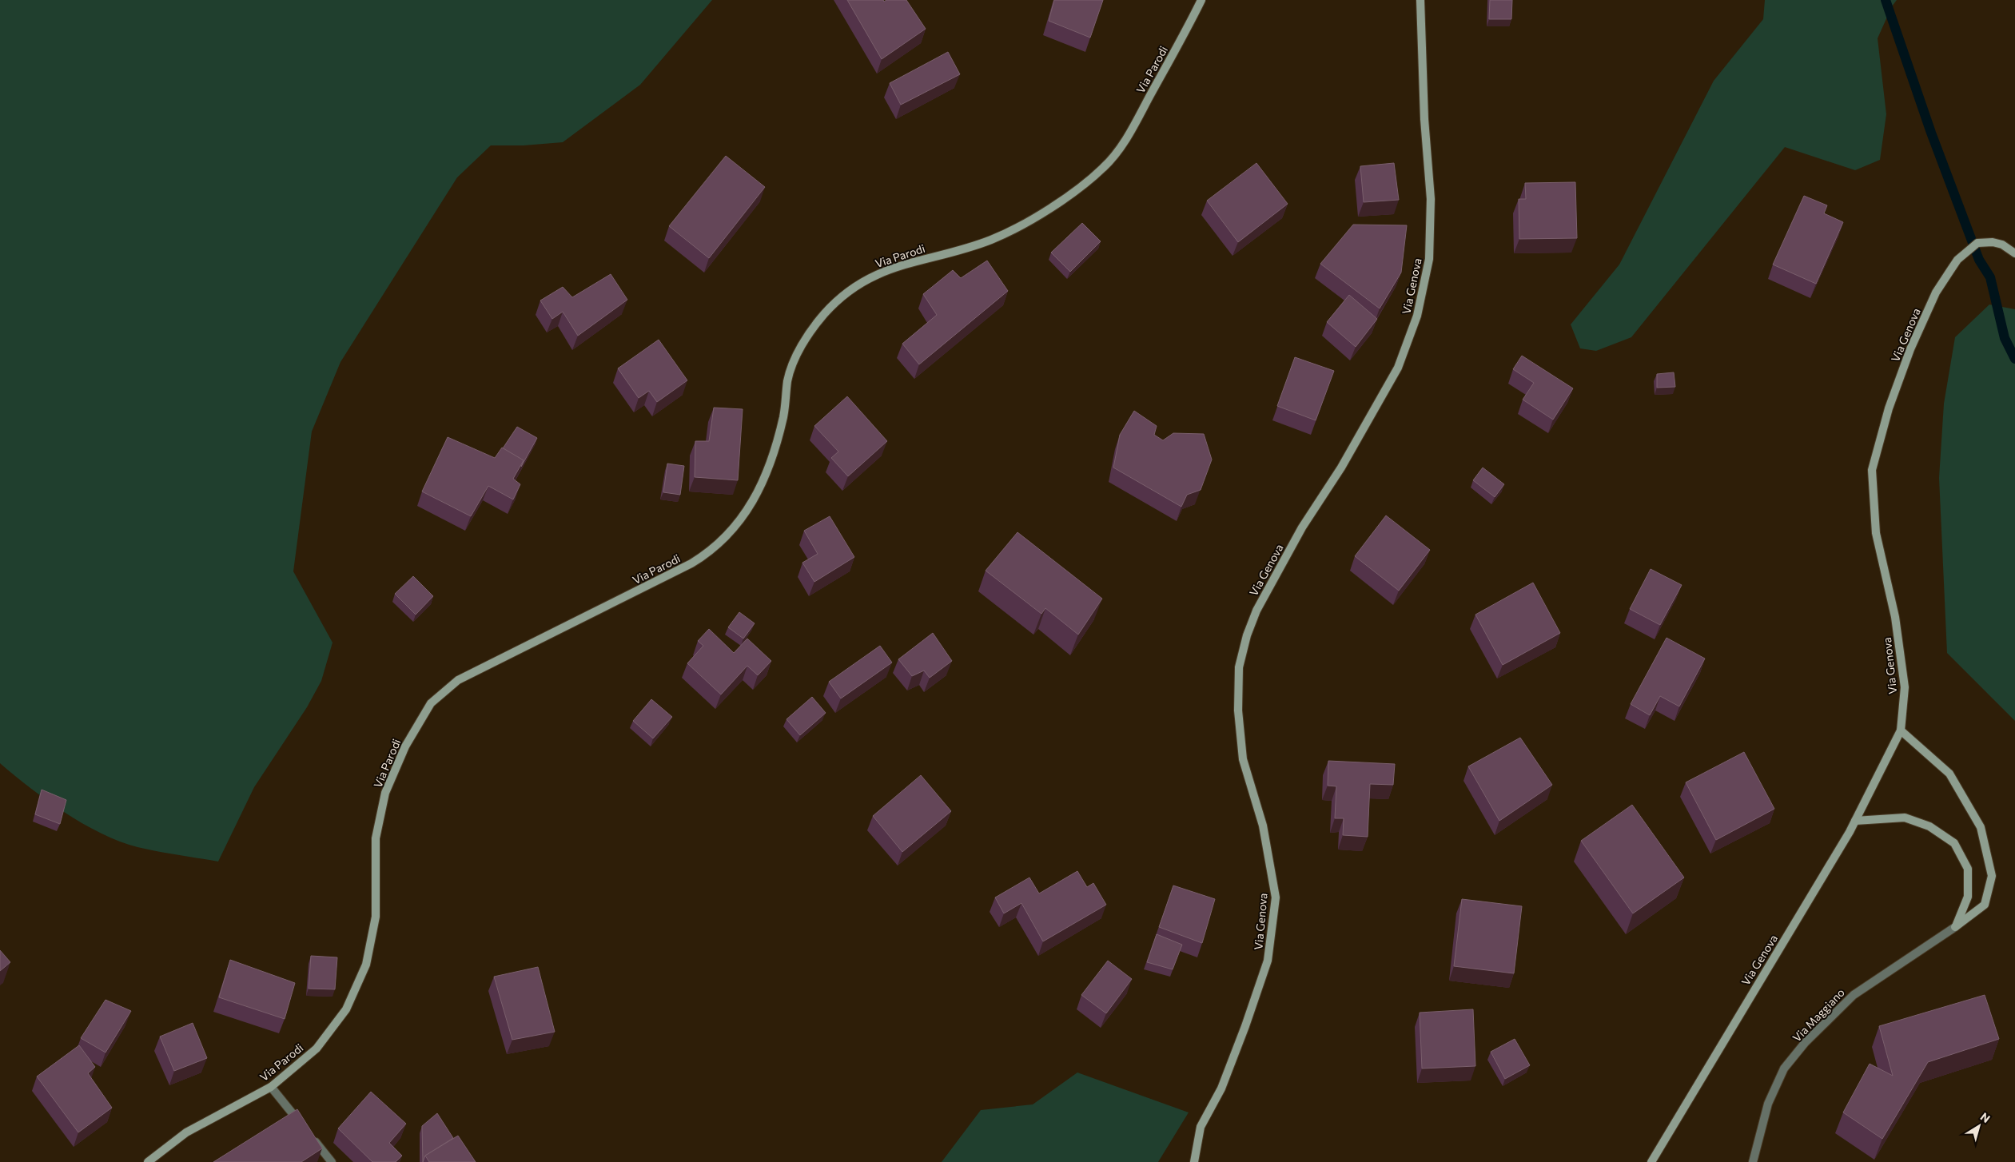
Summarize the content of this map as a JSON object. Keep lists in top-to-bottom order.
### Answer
{
  "streets": {
    "main road": ["Via Parodi", "Via Genova"],
    "street": ["Via Maggiano"]
  },
  "north": "top right"
}
